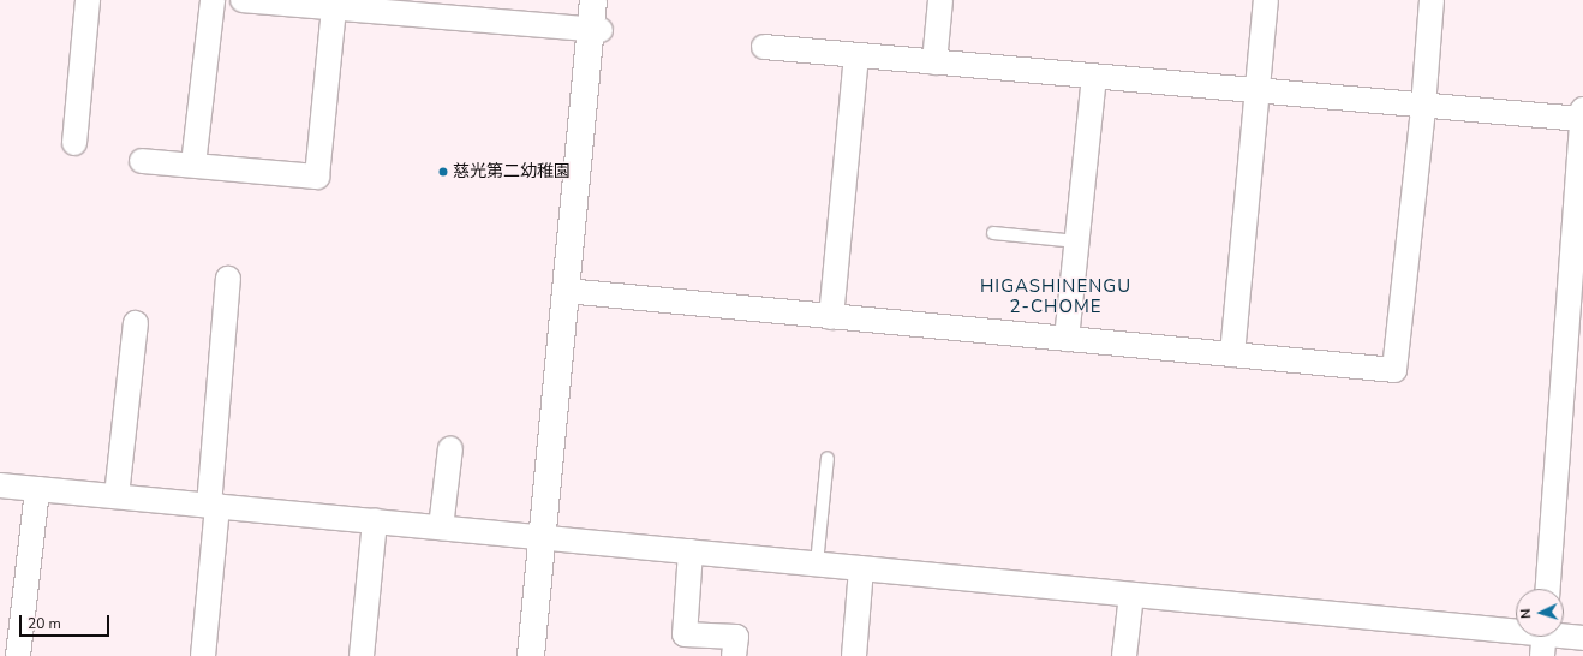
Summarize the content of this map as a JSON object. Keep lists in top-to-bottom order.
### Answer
{
  "districts": ["HIGASHINENGU 2-CHOME"],
  "places": ["慈光第二幼稚園"],
  "scale_bar": "20 m",
  "north": "left"
}
